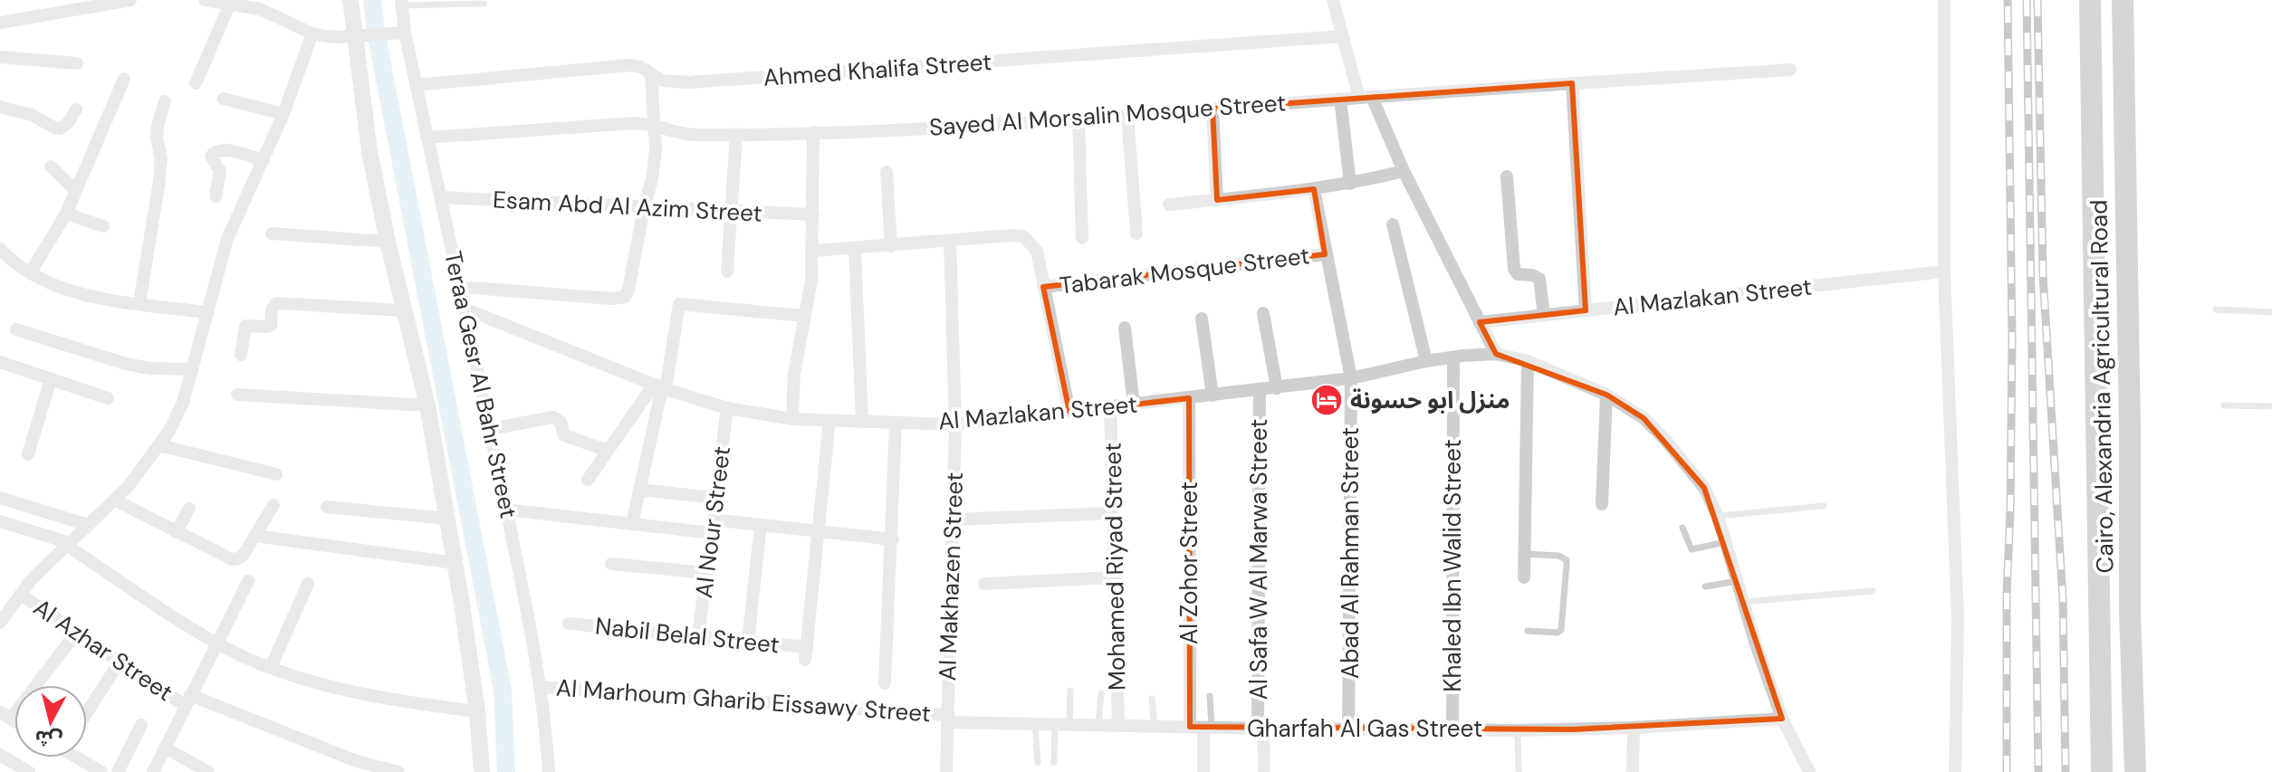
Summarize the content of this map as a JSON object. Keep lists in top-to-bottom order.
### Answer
{
  "streets": {
    "highway": ["Cairo, Alexandria Agricultural Road"],
    "street": [
      "Ahmed Khalifa Street",
      "Sayed Al Morsalin Mosque Street",
      "Esam Abd Al Azim Street",
      "Tabarak Mosque Street",
      "Al Mazlakan Street",
      "Teraa Gesr Al Bahr Street",
      "Al Nour Street",
      "Abad Al Rahman Street",
      "Al Safa W Al Marwa Street",
      "Al Zohor Street",
      "Khaled Ibn Walid Street",
      "Mohamed Riyad Street",
      "Al Makhazen Street",
      "Nabil Belal Street",
      "Al Azhar Street",
      "Al Marhoum Gharib Eissawy Street",
      "Gharfah Al Gas Street"
    ]
  },
  "crossings": [
    ["Ahmed Khalifa Street", "Teraa Gesr Al Bahr Street"],
    ["Sayed Al Morsalin Mosque Street", "Teraa Gesr Al Bahr Street"],
    ["Esam Abd Al Azim Street", "Teraa Gesr Al Bahr Street"],
    ["Tabarak Mosque Street", "Abad Al Rahman Street"],
    ["Al Mazlakan Street", "Teraa Gesr Al Bahr Street"],
    ["Al Mazlakan Street", "Al Nour Street"],
    ["Al Mazlakan Street", "Abad Al Rahman Street"],
    ["Al Mazlakan Street", "Al Safa W Al Marwa Street"],
    ["Al Mazlakan Street", "Al Zohor Street"],
    ["Al Mazlakan Street", "Khaled Ibn Walid Street"],
    ["Al Mazlakan Street", "Mohamed Riyad Street"],
    ["Al Mazlakan Street", "Al Makhazen Street"],
    ["Al Mazlakan Street", "Gharfah Al Gas Street"],
    ["Teraa Gesr Al Bahr Street", "Al Marhoum Gharib Eissawy Street"],
    ["Al Nour Street", "Nabil Belal Street"],
    ["Abad Al Rahman Street", "Gharfah Al Gas Street"],
    ["Al Safa W Al Marwa Street", "Gharfah Al Gas Street"],
    ["Al Zohor Street", "Gharfah Al Gas Street"],
    ["Khaled Ibn Walid Street", "Gharfah Al Gas Street"],
    ["Mohamed Riyad Street", "Gharfah Al Gas Street"],
    ["Al Makhazen Street", "Al Marhoum Gharib Eissawy Street"],
    ["Al Makhazen Street", "Gharfah Al Gas Street"],
    ["Al Marhoum Gharib Eissawy Street", "Gharfah Al Gas Street"]
  ],
  "places": {
    "hotel": ["منزل ابو حسونة"]
  },
  "north": "bottom"
}
